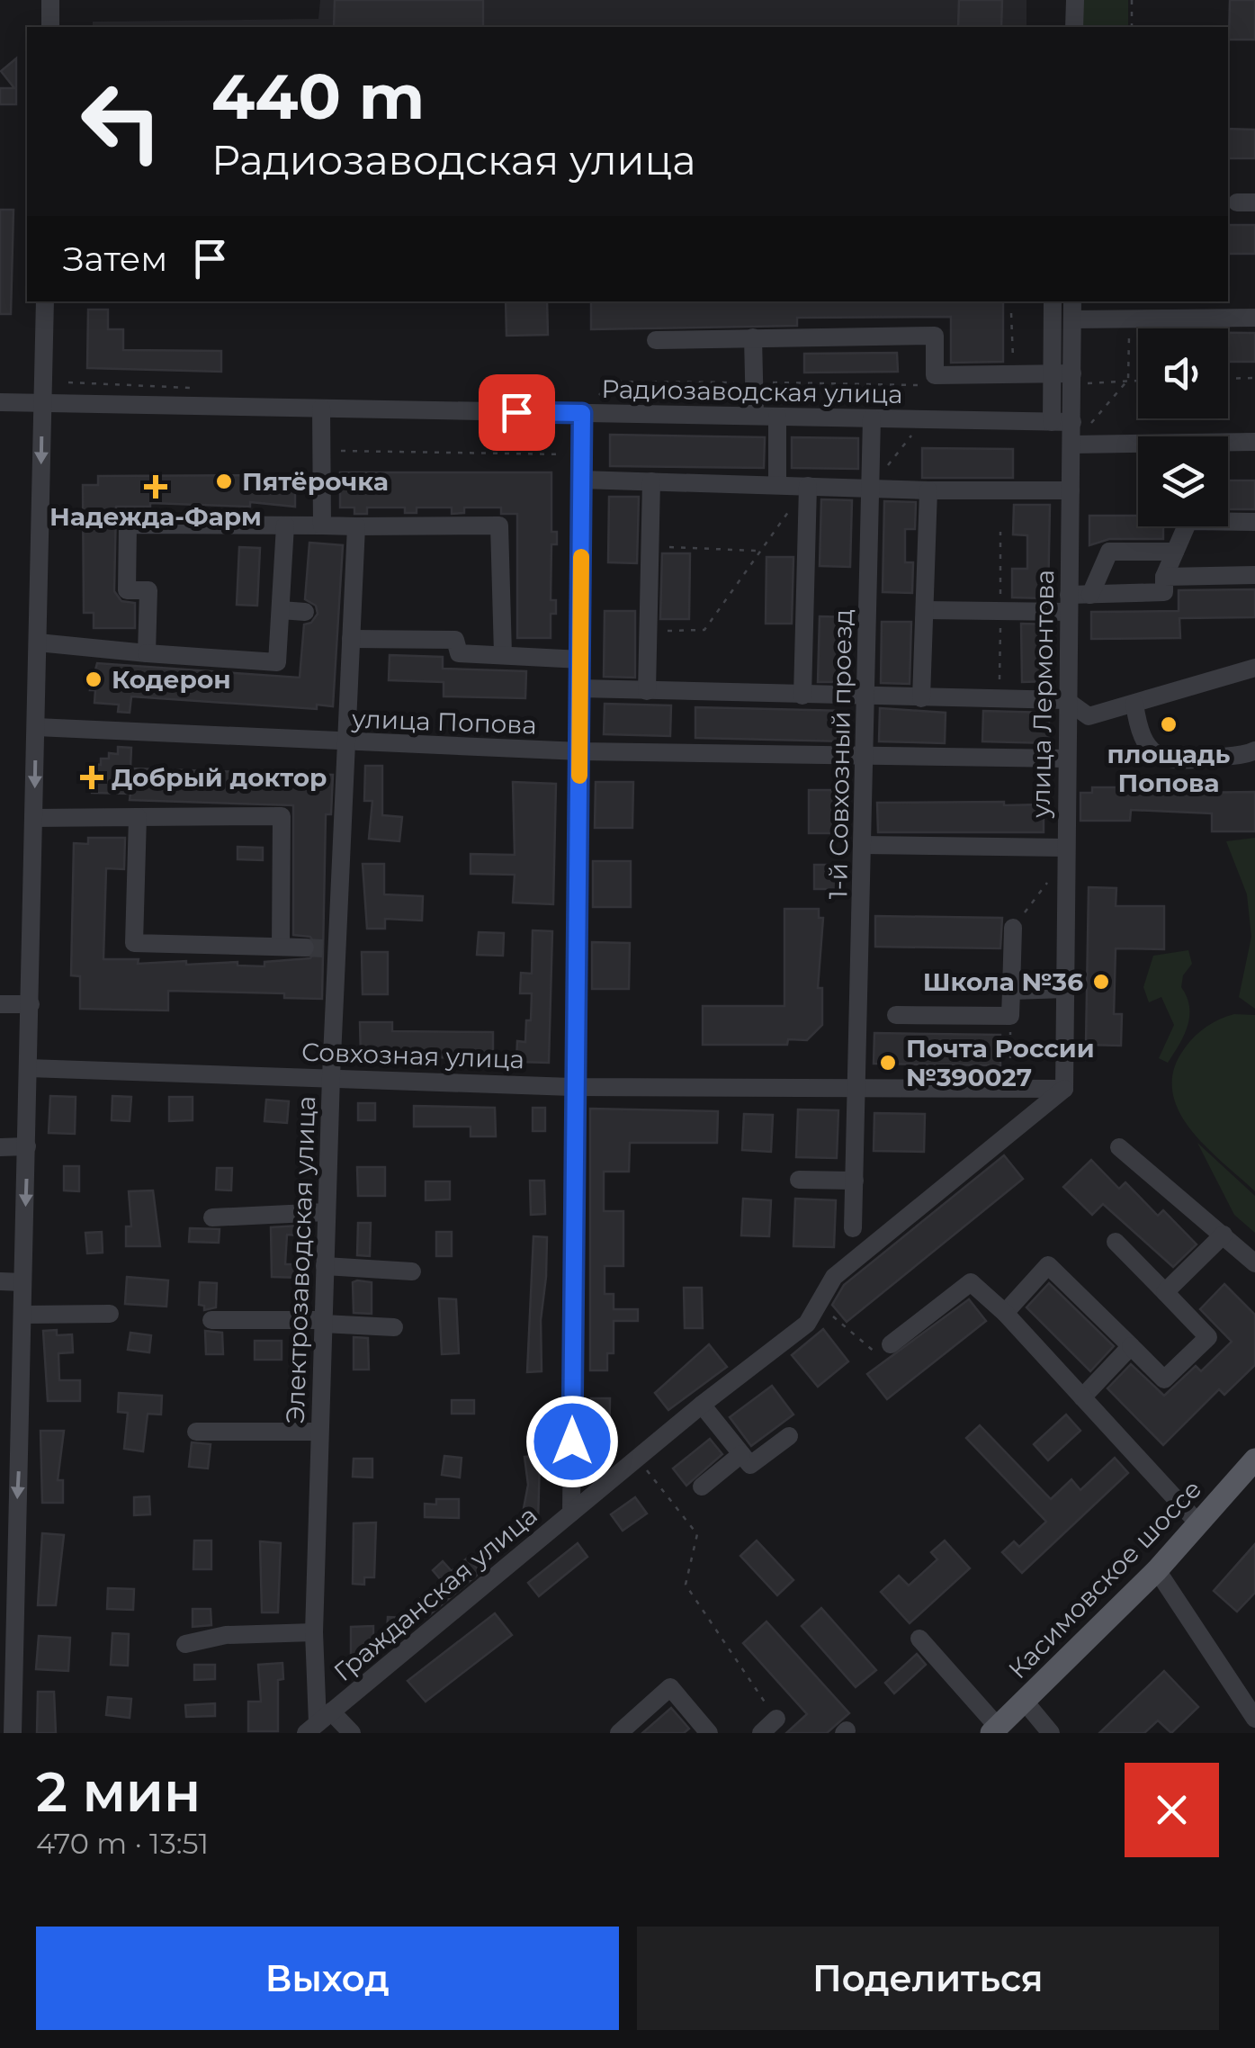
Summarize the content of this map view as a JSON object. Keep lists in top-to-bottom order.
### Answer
{
  "streets": {
    "main road": ["Касимовское шоссе"],
    "street": [
      "Радиозаводская улица",
      "улица Лермонтова",
      "улица Попова",
      "1-й Совхозный проезд",
      "Совхозная улица",
      "Электрозаводская улица",
      "Гражданская улица"
    ]
  },
  "crossings": [
    ["Радиозаводская улица", "улица Лермонтова"],
    ["Радиозаводская улица", "1-й Совхозный проезд"],
    ["улица Лермонтова", "улица Попова"],
    ["улица Лермонтова", "Совхозная улица"],
    ["улица Попова", "1-й Совхозный проезд"],
    ["улица Попова", "Электрозаводская улица"],
    ["1-й Совхозный проезд", "Совхозная улица"],
    ["Совхозная улица", "Электрозаводская улица"],
    ["Электрозаводская улица", "Гражданская улица"]
  ],
  "places": {
    "other": [
      "Пятёрочка",
      "Кодерон",
      "площадь Попова",
      "Школа №36",
      "Почта России №390027"
    ],
    "health": ["Надежда-Фарм", "Добрый доктор"]
  },
  "page": {
    "turn": ["440 m", "Радиозаводская улица"],
    "then": "Затем",
    "heading": ["2 мин", "470 m · 13:51"],
    "buttons": ["Выход", "Поделиться"]
  }
}
